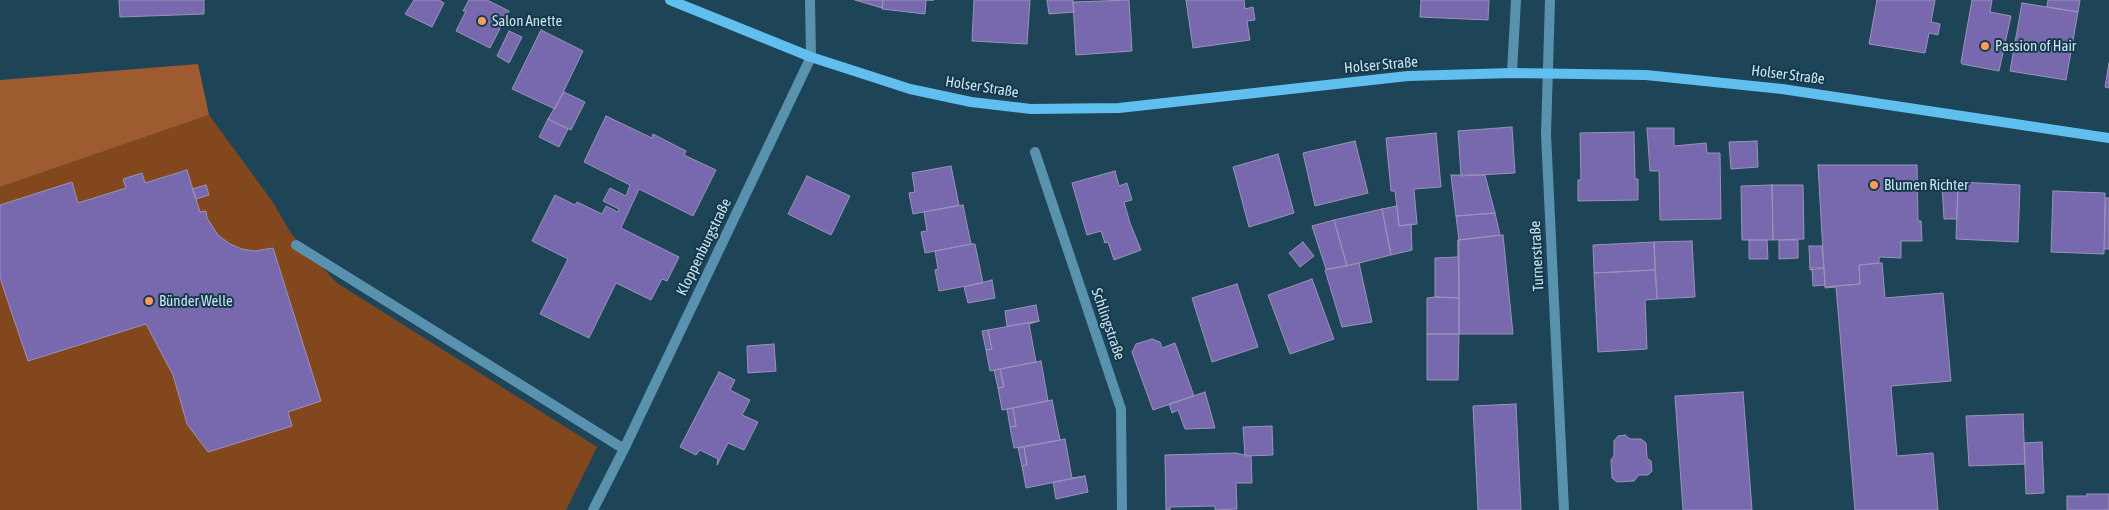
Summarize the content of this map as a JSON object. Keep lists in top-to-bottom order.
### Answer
{
  "streets": {
    "main road": ["Holser Straße"],
    "street": ["Kloppenburgstraße", "Turnerstraße", "Schlingstraße"]
  },
  "crossings": [
    ["Holser Straße", "Kloppenburgstraße"],
    ["Holser Straße", "Turnerstraße"]
  ],
  "places": [
    "Salon Anette",
    "Passion of Hair",
    "Blumen Richter",
    "Bünder Welle"
  ]
}
